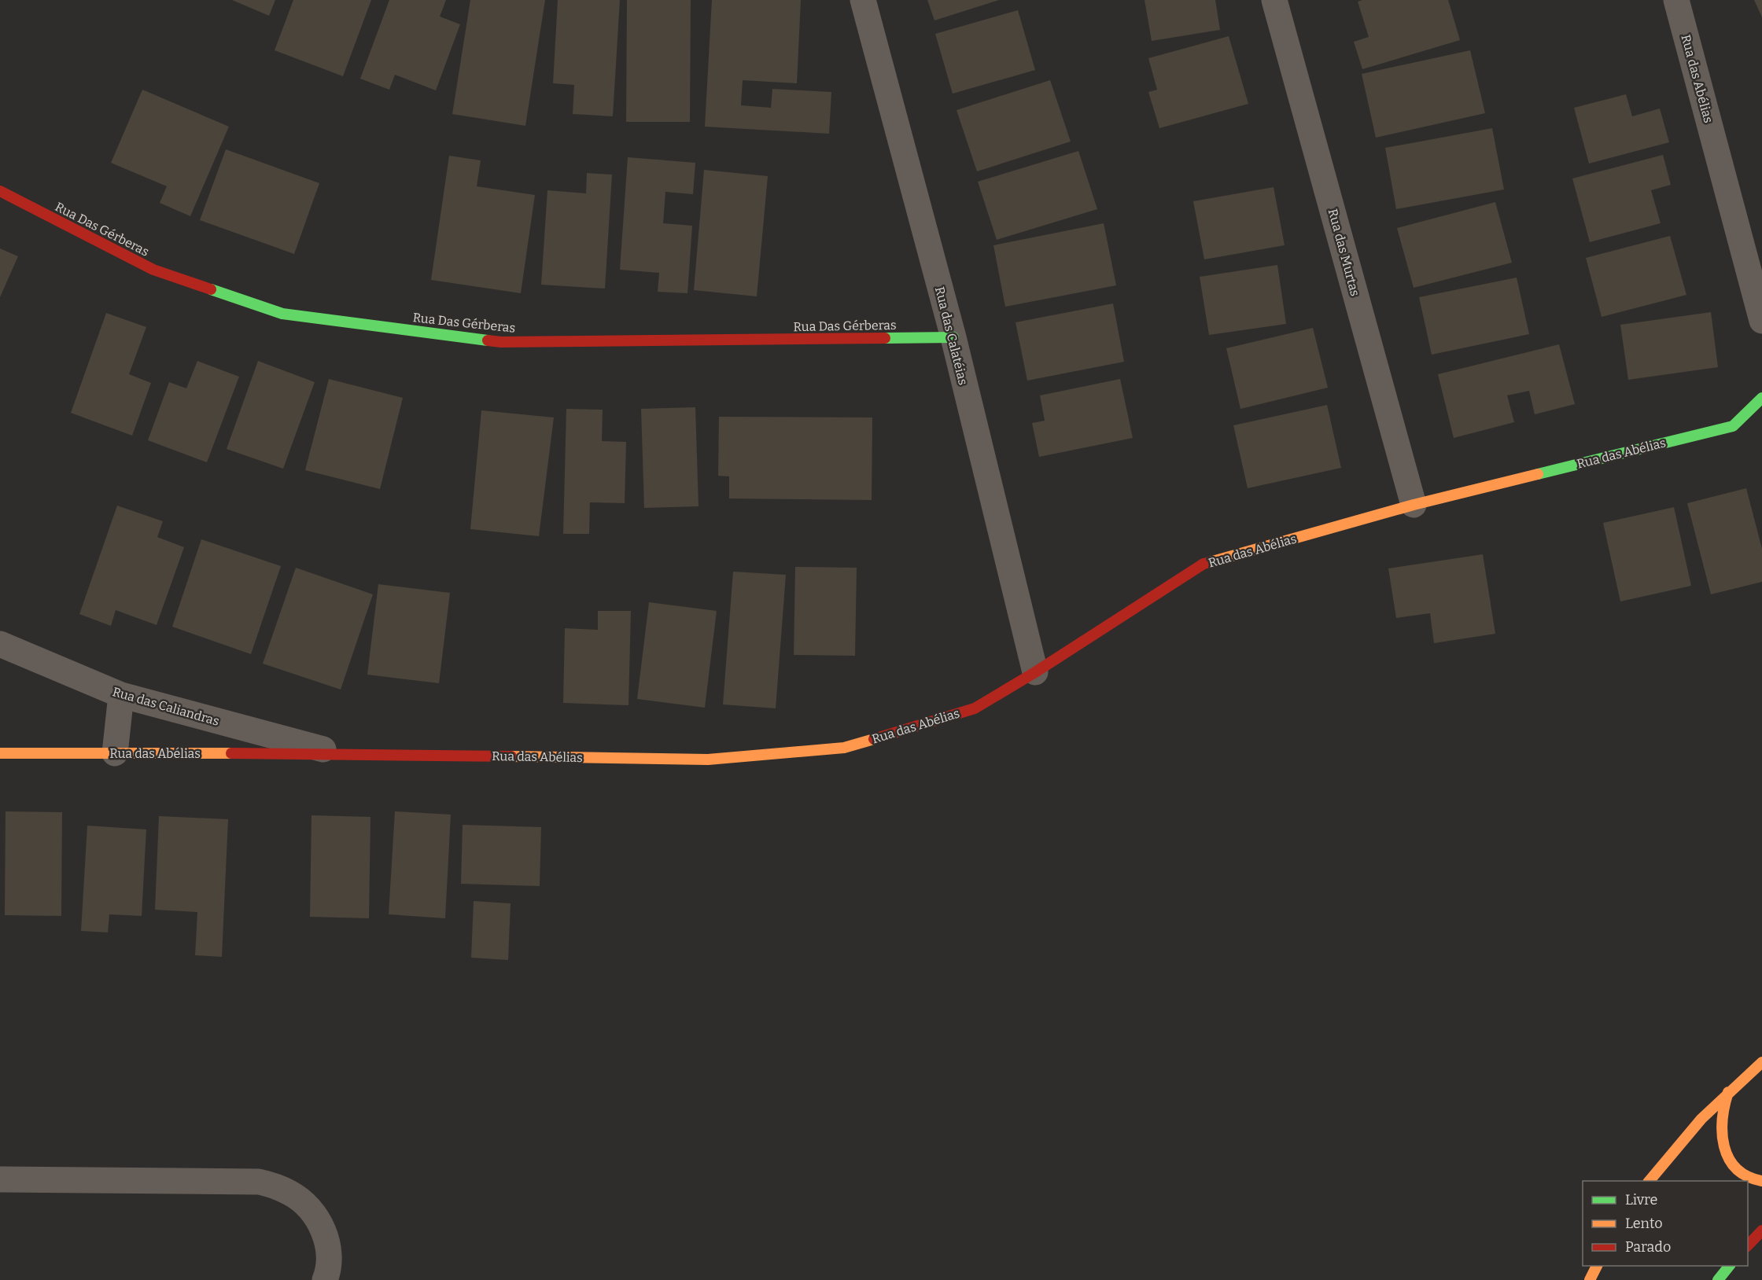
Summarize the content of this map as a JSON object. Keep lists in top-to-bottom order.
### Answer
{
  "streets": {
    "street": [
      "Rua das Abélias",
      "Rua Das Gérberas",
      "Rua das Murtas",
      "Rua das Calatéias",
      "Rua das Caliandras"
    ]
  },
  "crossings": [
    ["Rua das Abélias", "Rua das Murtas"],
    ["Rua das Abélias", "Rua das Calatéias"],
    ["Rua das Abélias", "Rua das Caliandras"],
    ["Rua Das Gérberas", "Rua das Calatéias"]
  ],
  "legend": ["Livre", "Lento", "Parado"]
}
